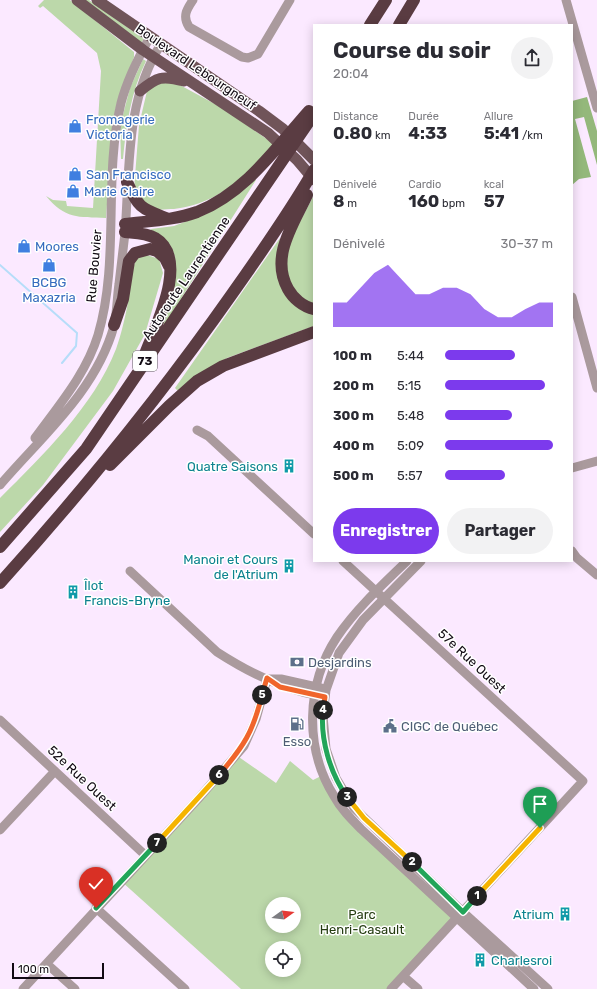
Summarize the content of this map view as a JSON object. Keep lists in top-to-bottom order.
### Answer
{
  "streets": {
    "highway": ["Autoroute Laurentienne", "73"],
    "main road": ["Boulevard Lebourgneuf"],
    "street": ["Rue Bouvier", "57e Rue Ouest", "52e Rue Ouest"]
  },
  "crossings": [
    ["Boulevard Lebourgneuf", "Rue Bouvier"]
  ],
  "parks": ["Parc Henri-Casault"],
  "places": {
    "shop": [
      "Fromagerie Victoria",
      "San Francisco",
      "Marie Claire",
      "Moores",
      "BCBG Maxazria"
    ],
    "building": [
      "Quatre Saisons",
      "Manoir et Cours de l'Atrium",
      "Îlot Francis-Bryne",
      "Atrium",
      "Charlesroi"
    ],
    "bank": ["Desjardins"],
    "fuel station": ["Esso"],
    "public building": ["CIGC de Québec"]
  },
  "scale_bar": "100 m",
  "north": "right",
  "page": {
    "heading": ["Course du soir", "20:04"],
    "stats": [
      ["Distance", "0.80 km"],
      ["Durée", "4:33"],
      ["Allure", "5:41 /km"],
      ["Dénivelé", "8 m"],
      ["Cardio", "160 bpm"],
      ["kcal", "57"]
    ],
    "chart": ["Dénivelé", "30–37 m"],
    "list": [
      {
        "name": "100 m",
        "note": "5:44"
      },
      {
        "name": "200 m",
        "note": "5:15"
      },
      {
        "name": "300 m",
        "note": "5:48"
      },
      {
        "name": "400 m",
        "note": "5:09"
      },
      {
        "name": "500 m",
        "note": "5:57"
      }
    ],
    "buttons": ["Enregistrer", "Partager"],
    "pins": [
      "5",
      "4",
      "6",
      "3",
      "7",
      "2",
      "1"
    ],
    "scale": "100 m"
  }
}
